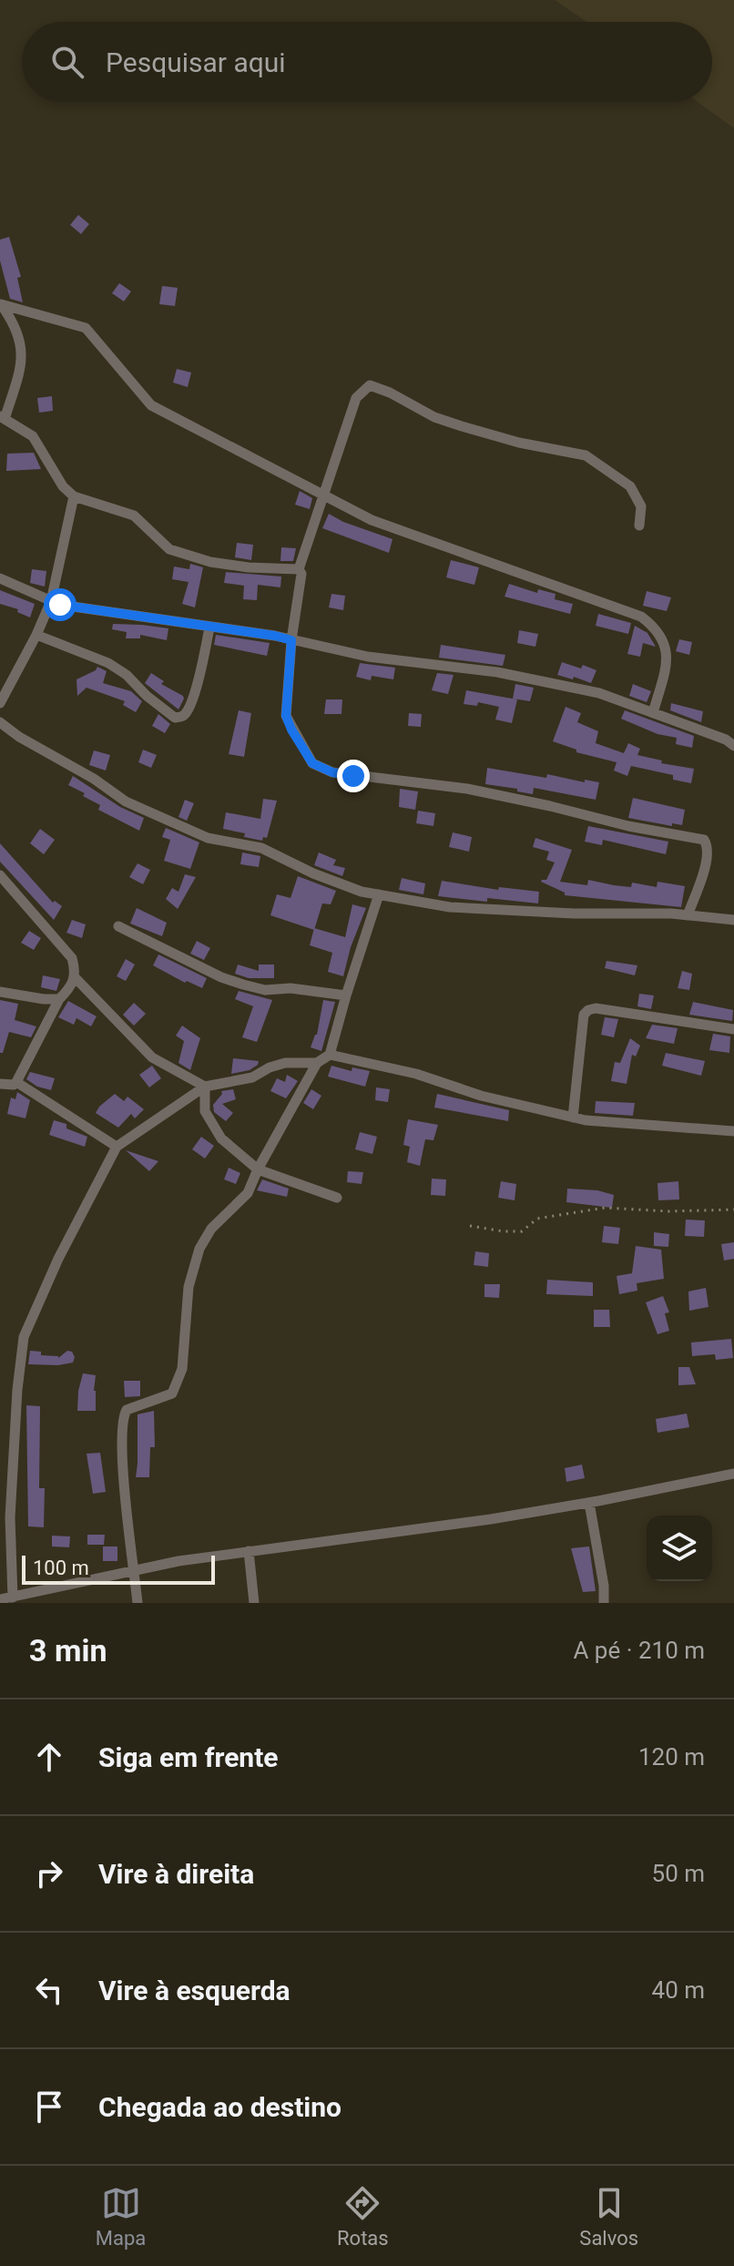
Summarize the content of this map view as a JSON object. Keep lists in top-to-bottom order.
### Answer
{
  "scale_bar": "100 m",
  "page": {
    "search": "Pesquisar aqui",
    "scale": "100 m",
    "heading": ["3 min", "A pé · 210 m"],
    "list": [
      ["Siga em frente", "120 m"],
      ["Vire à direita", "50 m"],
      ["Vire à esquerda", "40 m"],
      "Chegada ao destino"
    ],
    "nav": ["Mapa", "Rotas", "Salvos"]
  }
}
